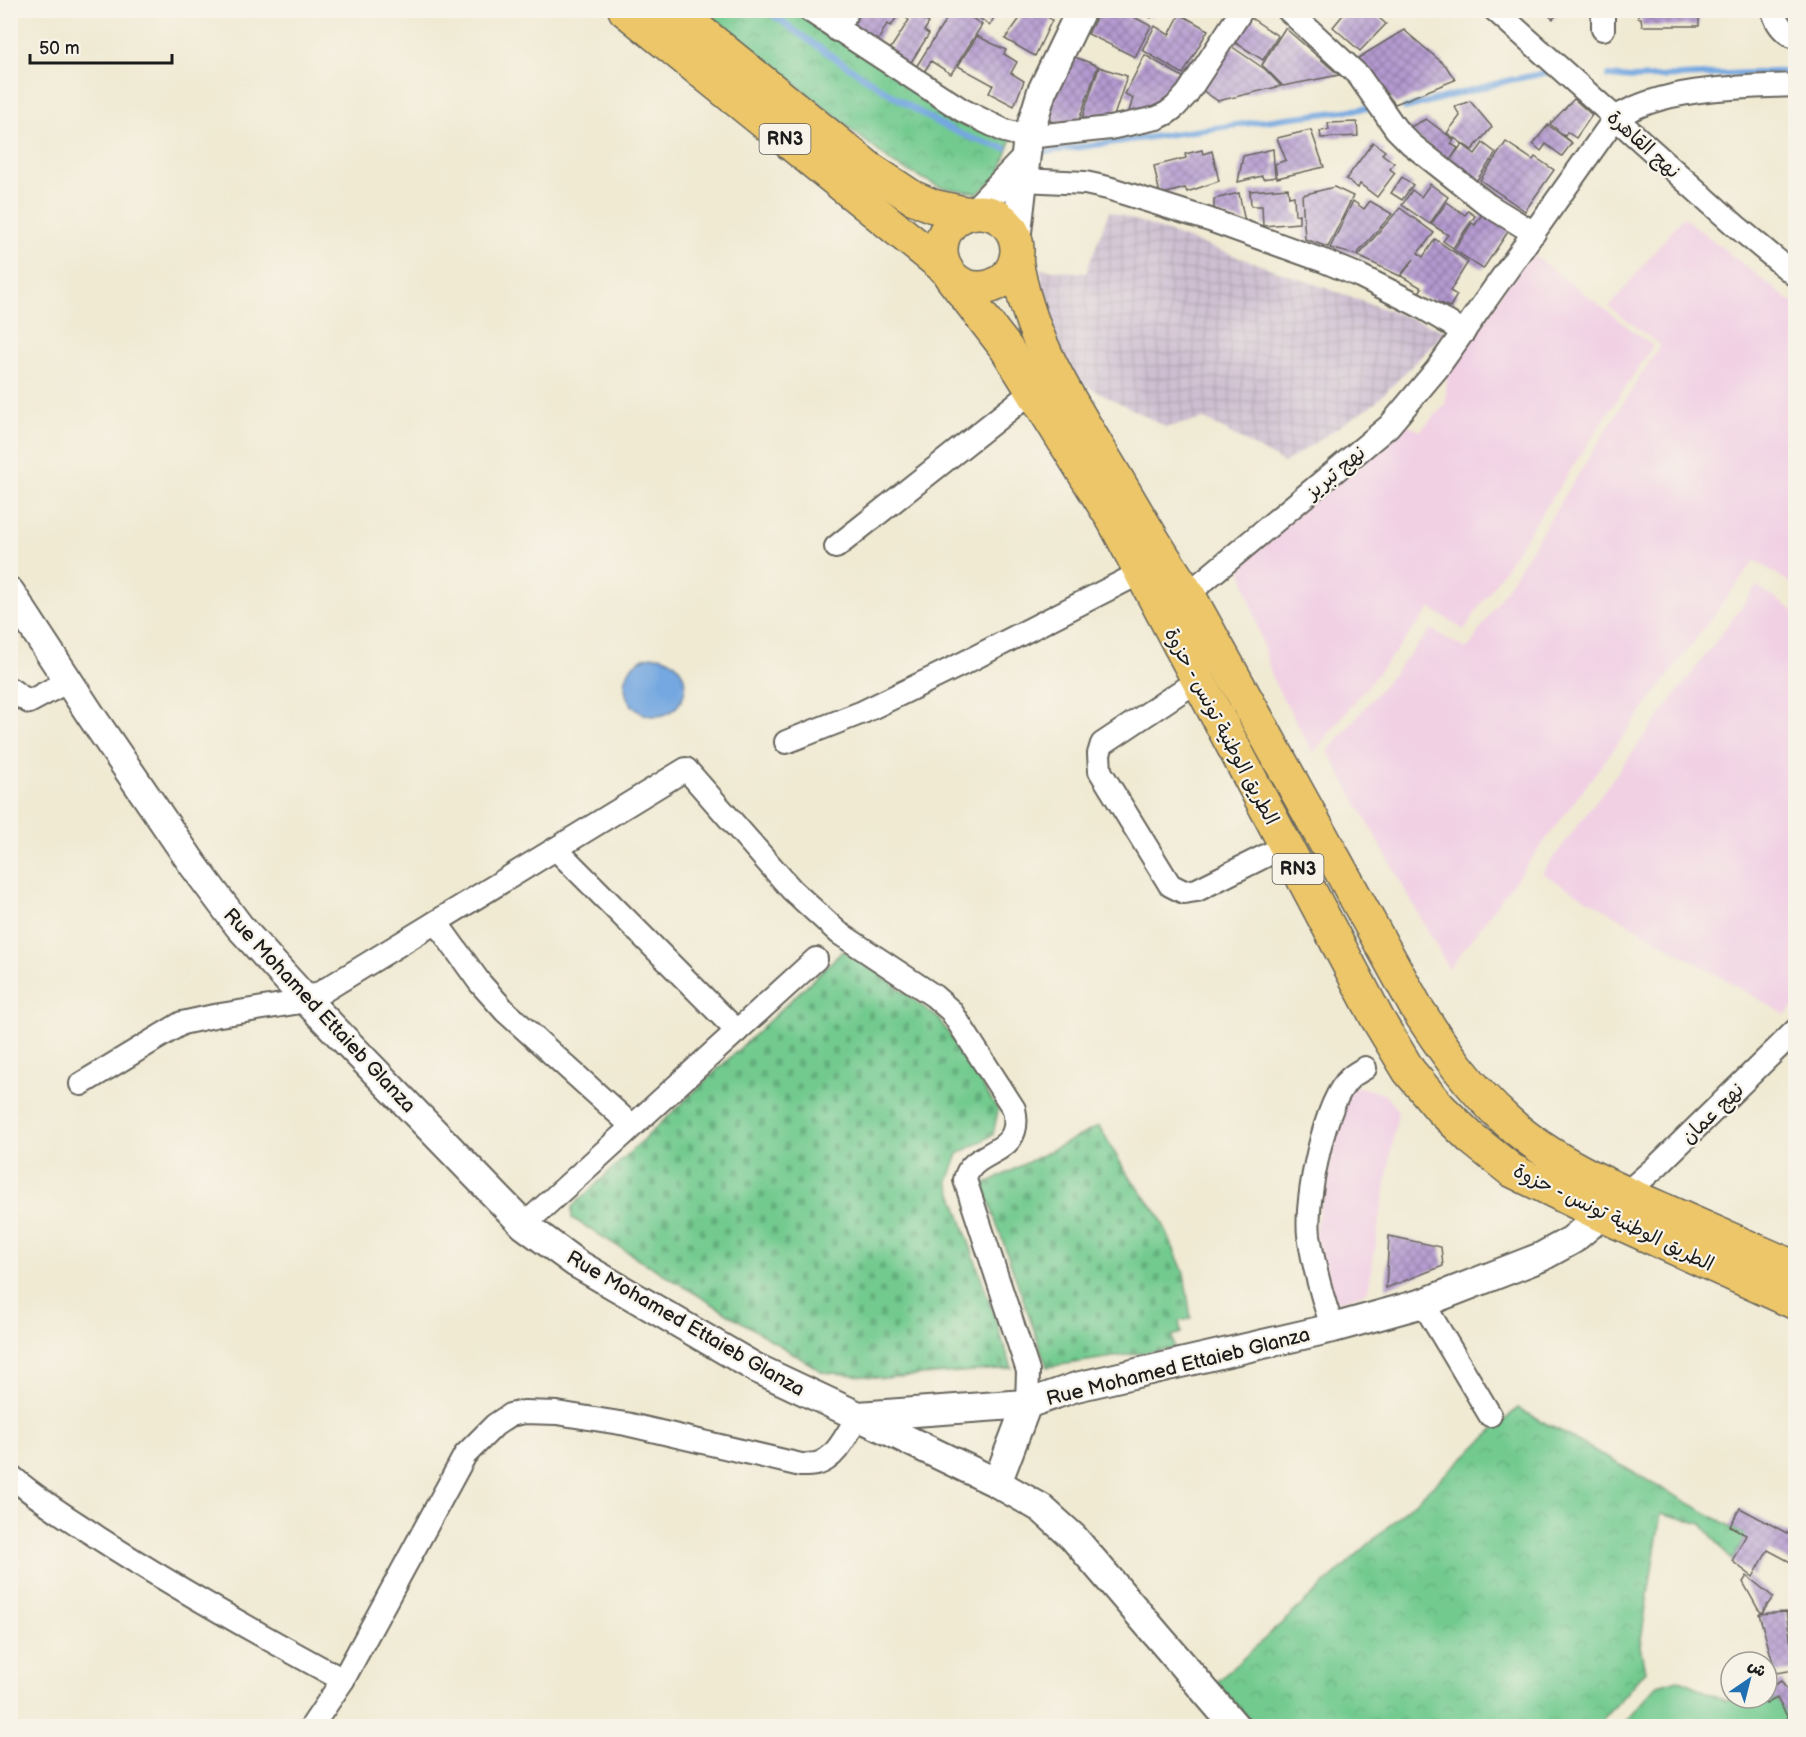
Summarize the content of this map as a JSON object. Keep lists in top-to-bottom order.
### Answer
{
  "streets": {
    "main road": ["RN3", "الطريق الوطنية تونس - حزوة"],
    "street": [
      "نهج القاهرة",
      "نهج تبريز",
      "Rue Mohamed Ettaieb Glanza",
      "نهج عمان"
    ]
  },
  "crossings": [
    ["RN3", "الطريق الوطنية تونس - حزوة"],
    ["نهج القاهرة", "نهج تبريز"],
    ["نهج تبريز", "الطريق الوطنية تونس - حزوة"],
    ["الطريق الوطنية تونس - حزوة", "Rue Mohamed Ettaieb Glanza"],
    ["الطريق الوطنية تونس - حزوة", "نهج عمان"],
    ["Rue Mohamed Ettaieb Glanza", "نهج عمان"]
  ],
  "scale_bar": "50 m",
  "north": "top right"
}
